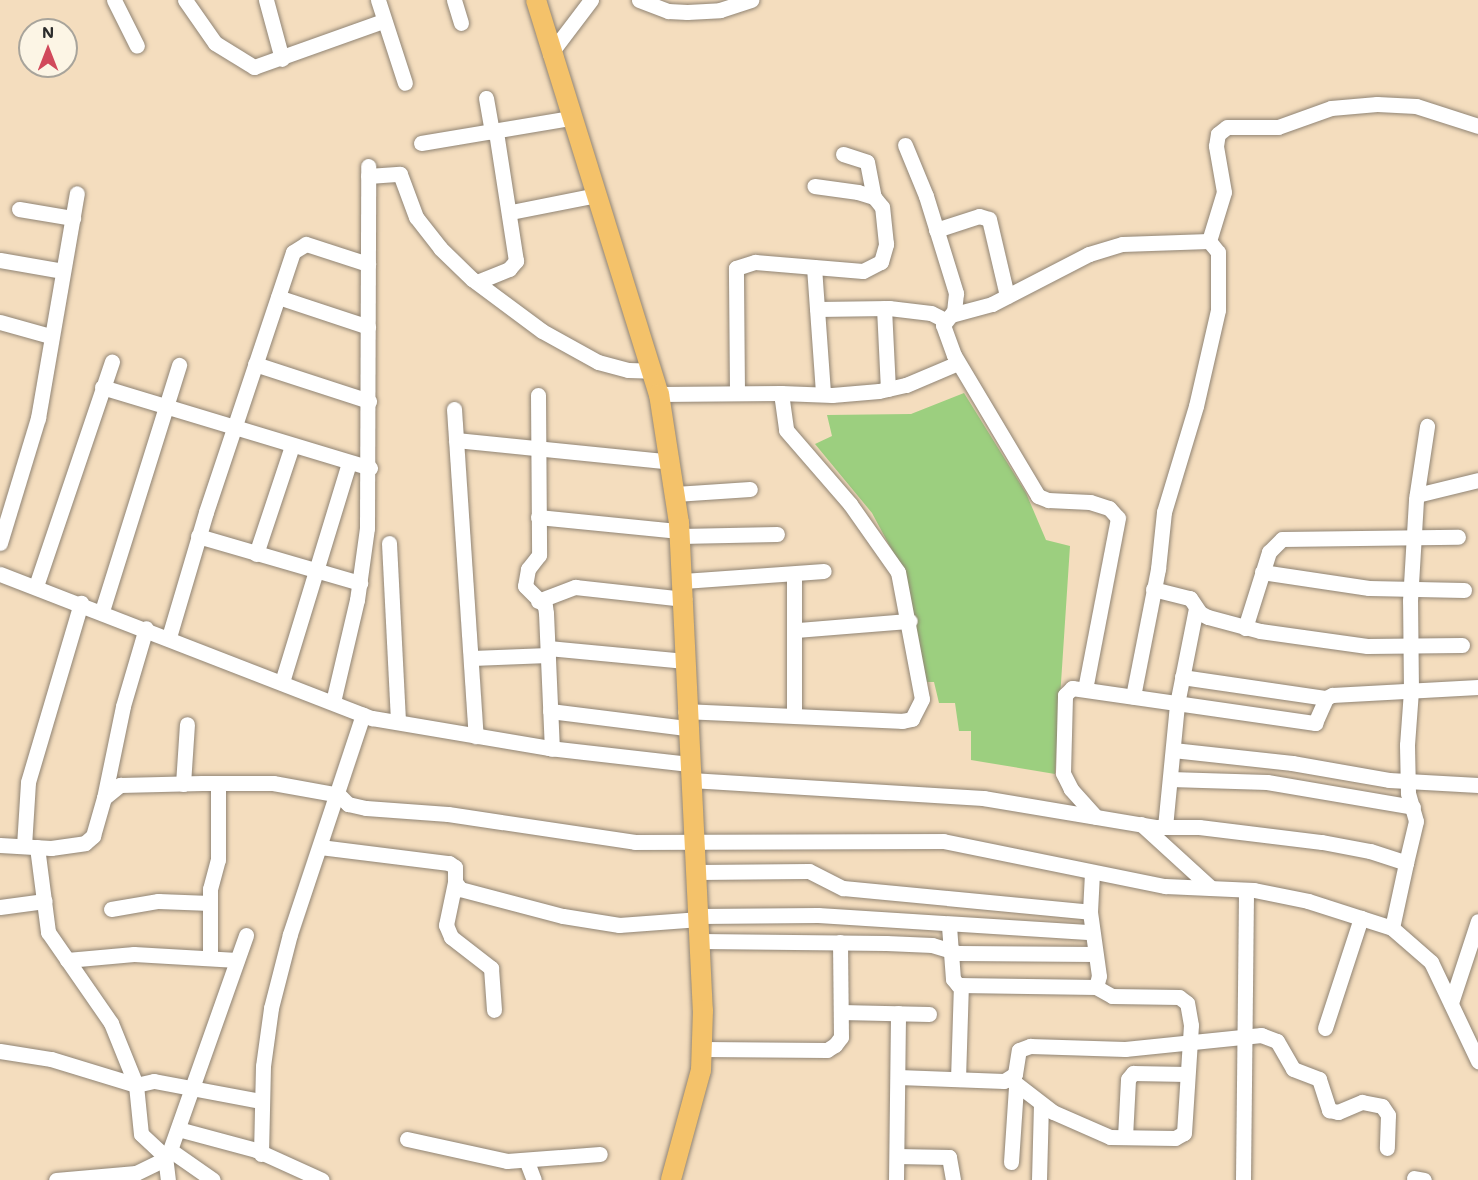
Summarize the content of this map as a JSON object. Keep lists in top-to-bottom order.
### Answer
{
  "north": "top"
}
